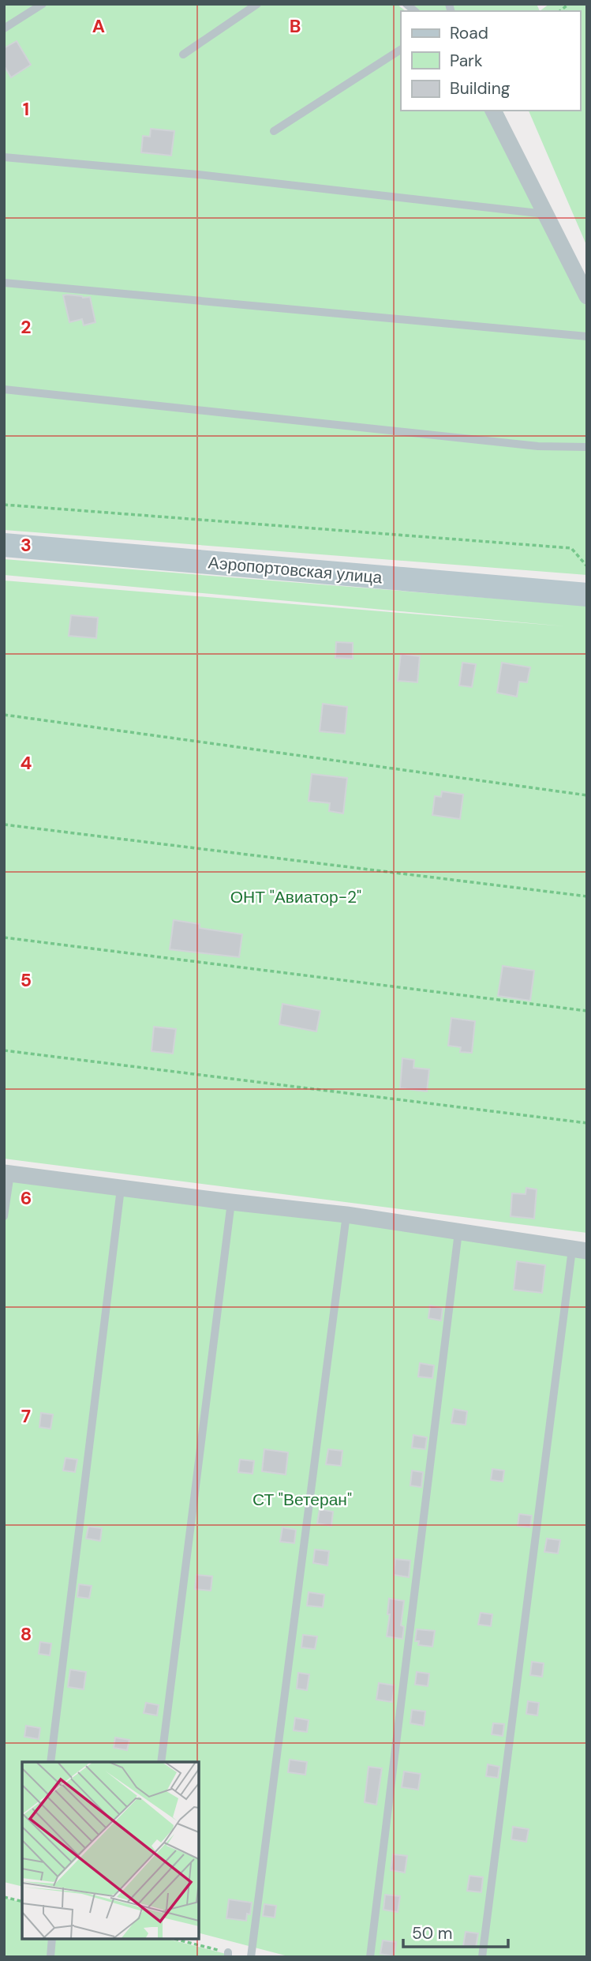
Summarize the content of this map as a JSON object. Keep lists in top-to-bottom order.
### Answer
{
  "streets": {
    "street": ["Аэропортовская улица"]
  },
  "parks": ["ОНТ \"Авиатор-2\"", "СТ \"Ветеран\""],
  "legend": ["Road", "Park", "Building"],
  "scale_bar": "50 m",
  "grid": {
    "columns": ["A", "B"],
    "rows": [
      "1",
      "2",
      "3",
      "4",
      "5",
      "6",
      "7",
      "8"
    ]
  }
}
